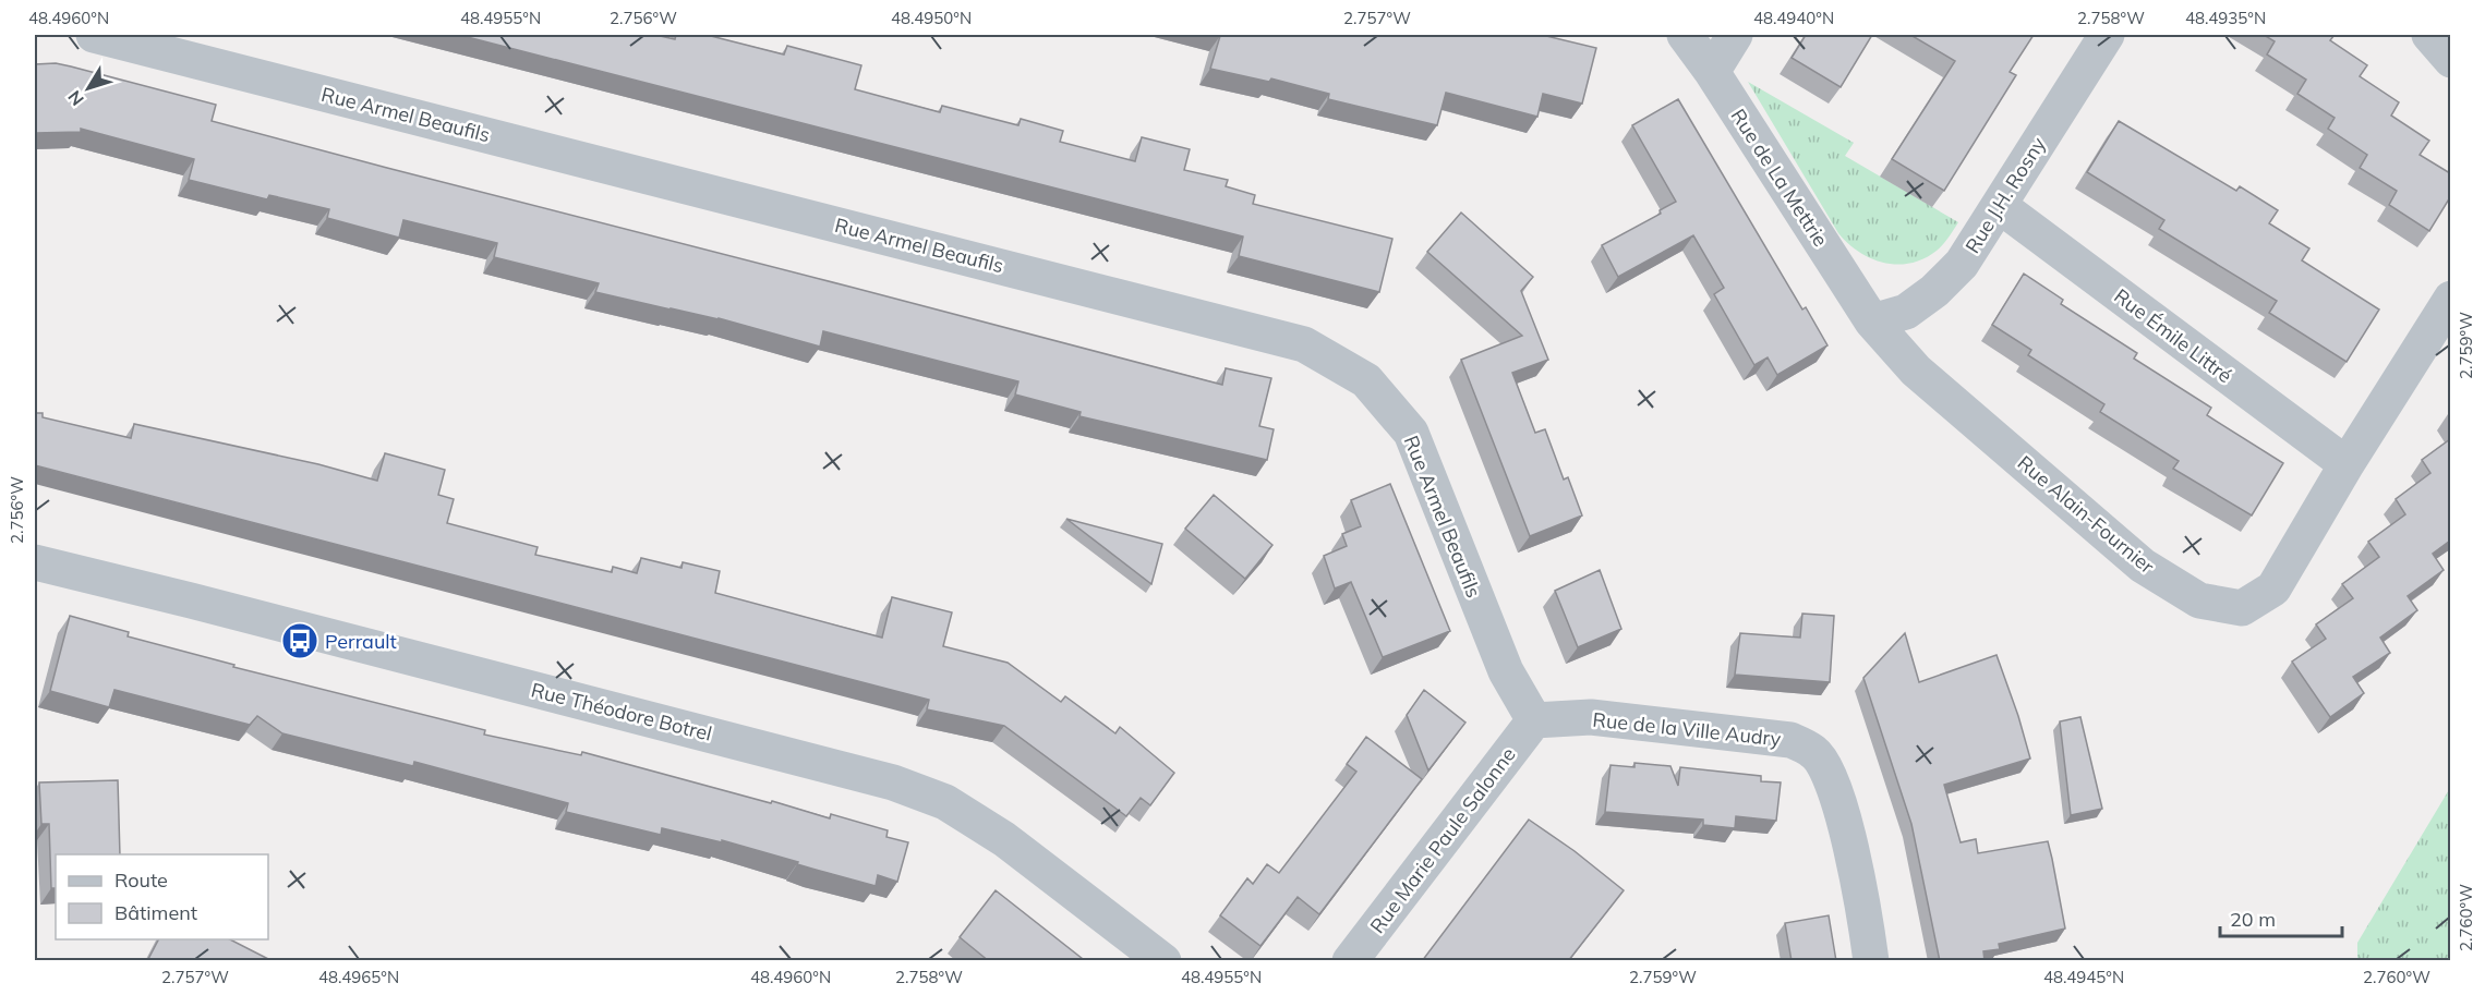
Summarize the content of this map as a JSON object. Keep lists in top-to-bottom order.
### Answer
{
  "streets": {
    "street": [
      "Rue Armel Beaufils",
      "Rue de La Mettrie",
      "Rue J.H. Rosny",
      "Rue Émile Littré",
      "Rue Alain-Fournier",
      "Rue Théodore Botrel",
      "Rue de la Ville Audry",
      "Rue Marie Paule Salonne"
    ]
  },
  "crossings": [
    ["Rue Armel Beaufils", "Rue de la Ville Audry"],
    ["Rue Armel Beaufils", "Rue Marie Paule Salonne"],
    ["Rue de La Mettrie", "Rue J.H. Rosny"],
    ["Rue de La Mettrie", "Rue Alain-Fournier"],
    ["Rue J.H. Rosny", "Rue Émile Littré"],
    ["Rue J.H. Rosny", "Rue Alain-Fournier"],
    ["Rue Émile Littré", "Rue Alain-Fournier"],
    ["Rue de la Ville Audry", "Rue Marie Paule Salonne"]
  ],
  "places": {
    "bus stop": ["Perrault"]
  },
  "legend": ["Route", "Bâtiment"],
  "scale_bar": "20 m",
  "north": "bottom left",
  "coordinates": [
    "48.4960°N",
    "48.4955°N",
    "2.756°W",
    "48.4950°N",
    "2.757°W",
    "48.4940°N",
    "2.758°W",
    "48.4935°N",
    "2.759°W",
    "2.760°W",
    "48.4965°N",
    "48.4945°N"
  ]
}
